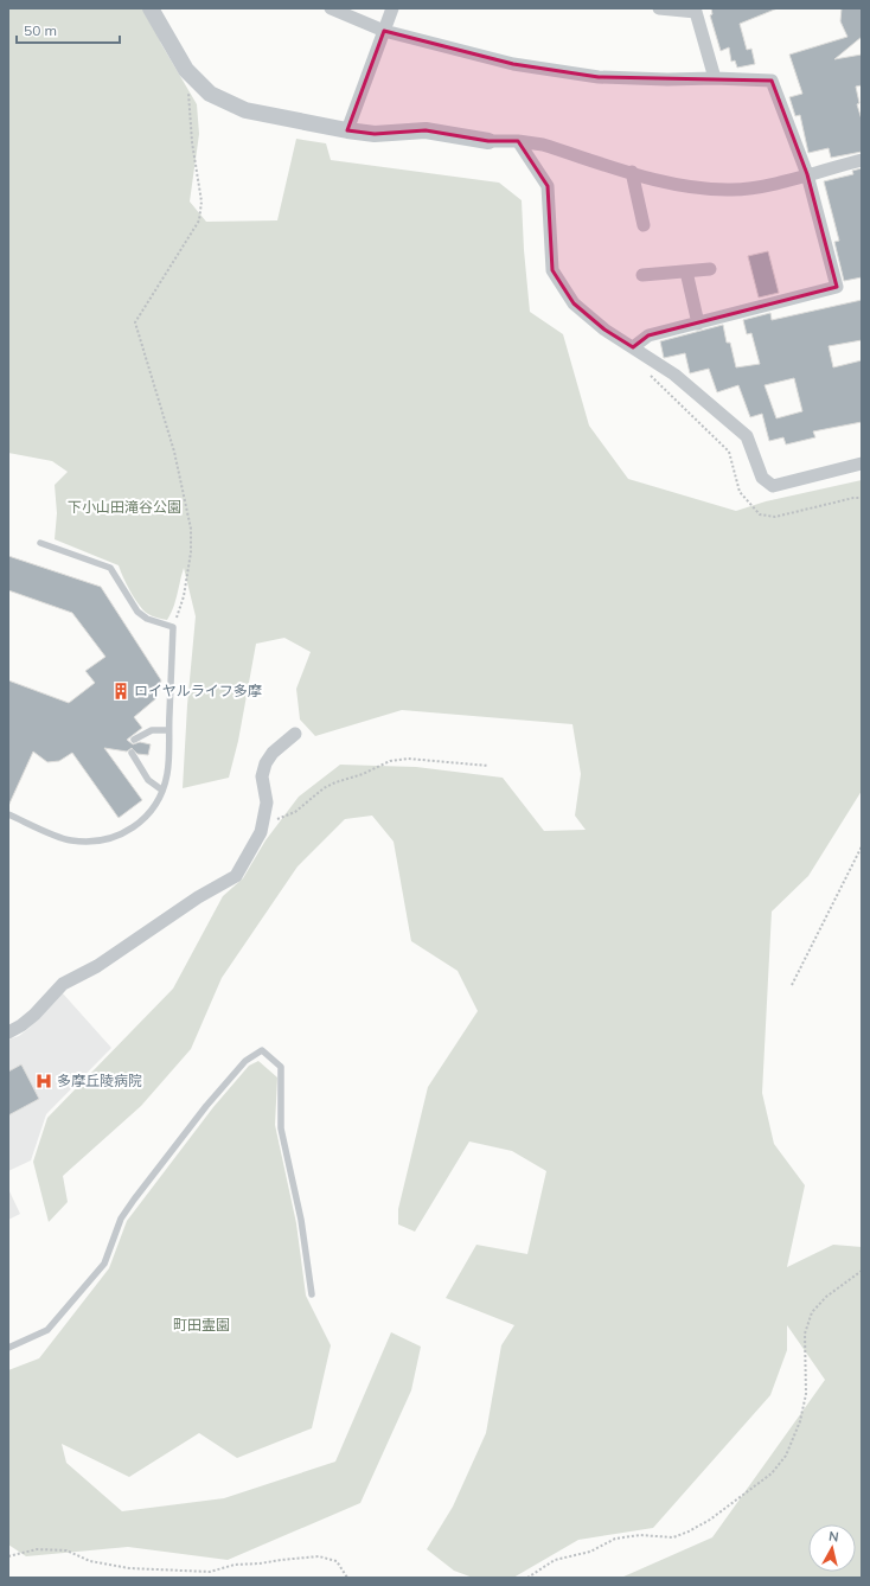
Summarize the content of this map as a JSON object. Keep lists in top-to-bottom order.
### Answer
{
  "parks": ["下小山田滝谷公園", "町田霊園"],
  "places": {
    "building": ["ロイヤルライフ多摩"],
    "hospital": ["多摩丘陵病院"]
  },
  "scale_bar": "50 m",
  "north": "top"
}
